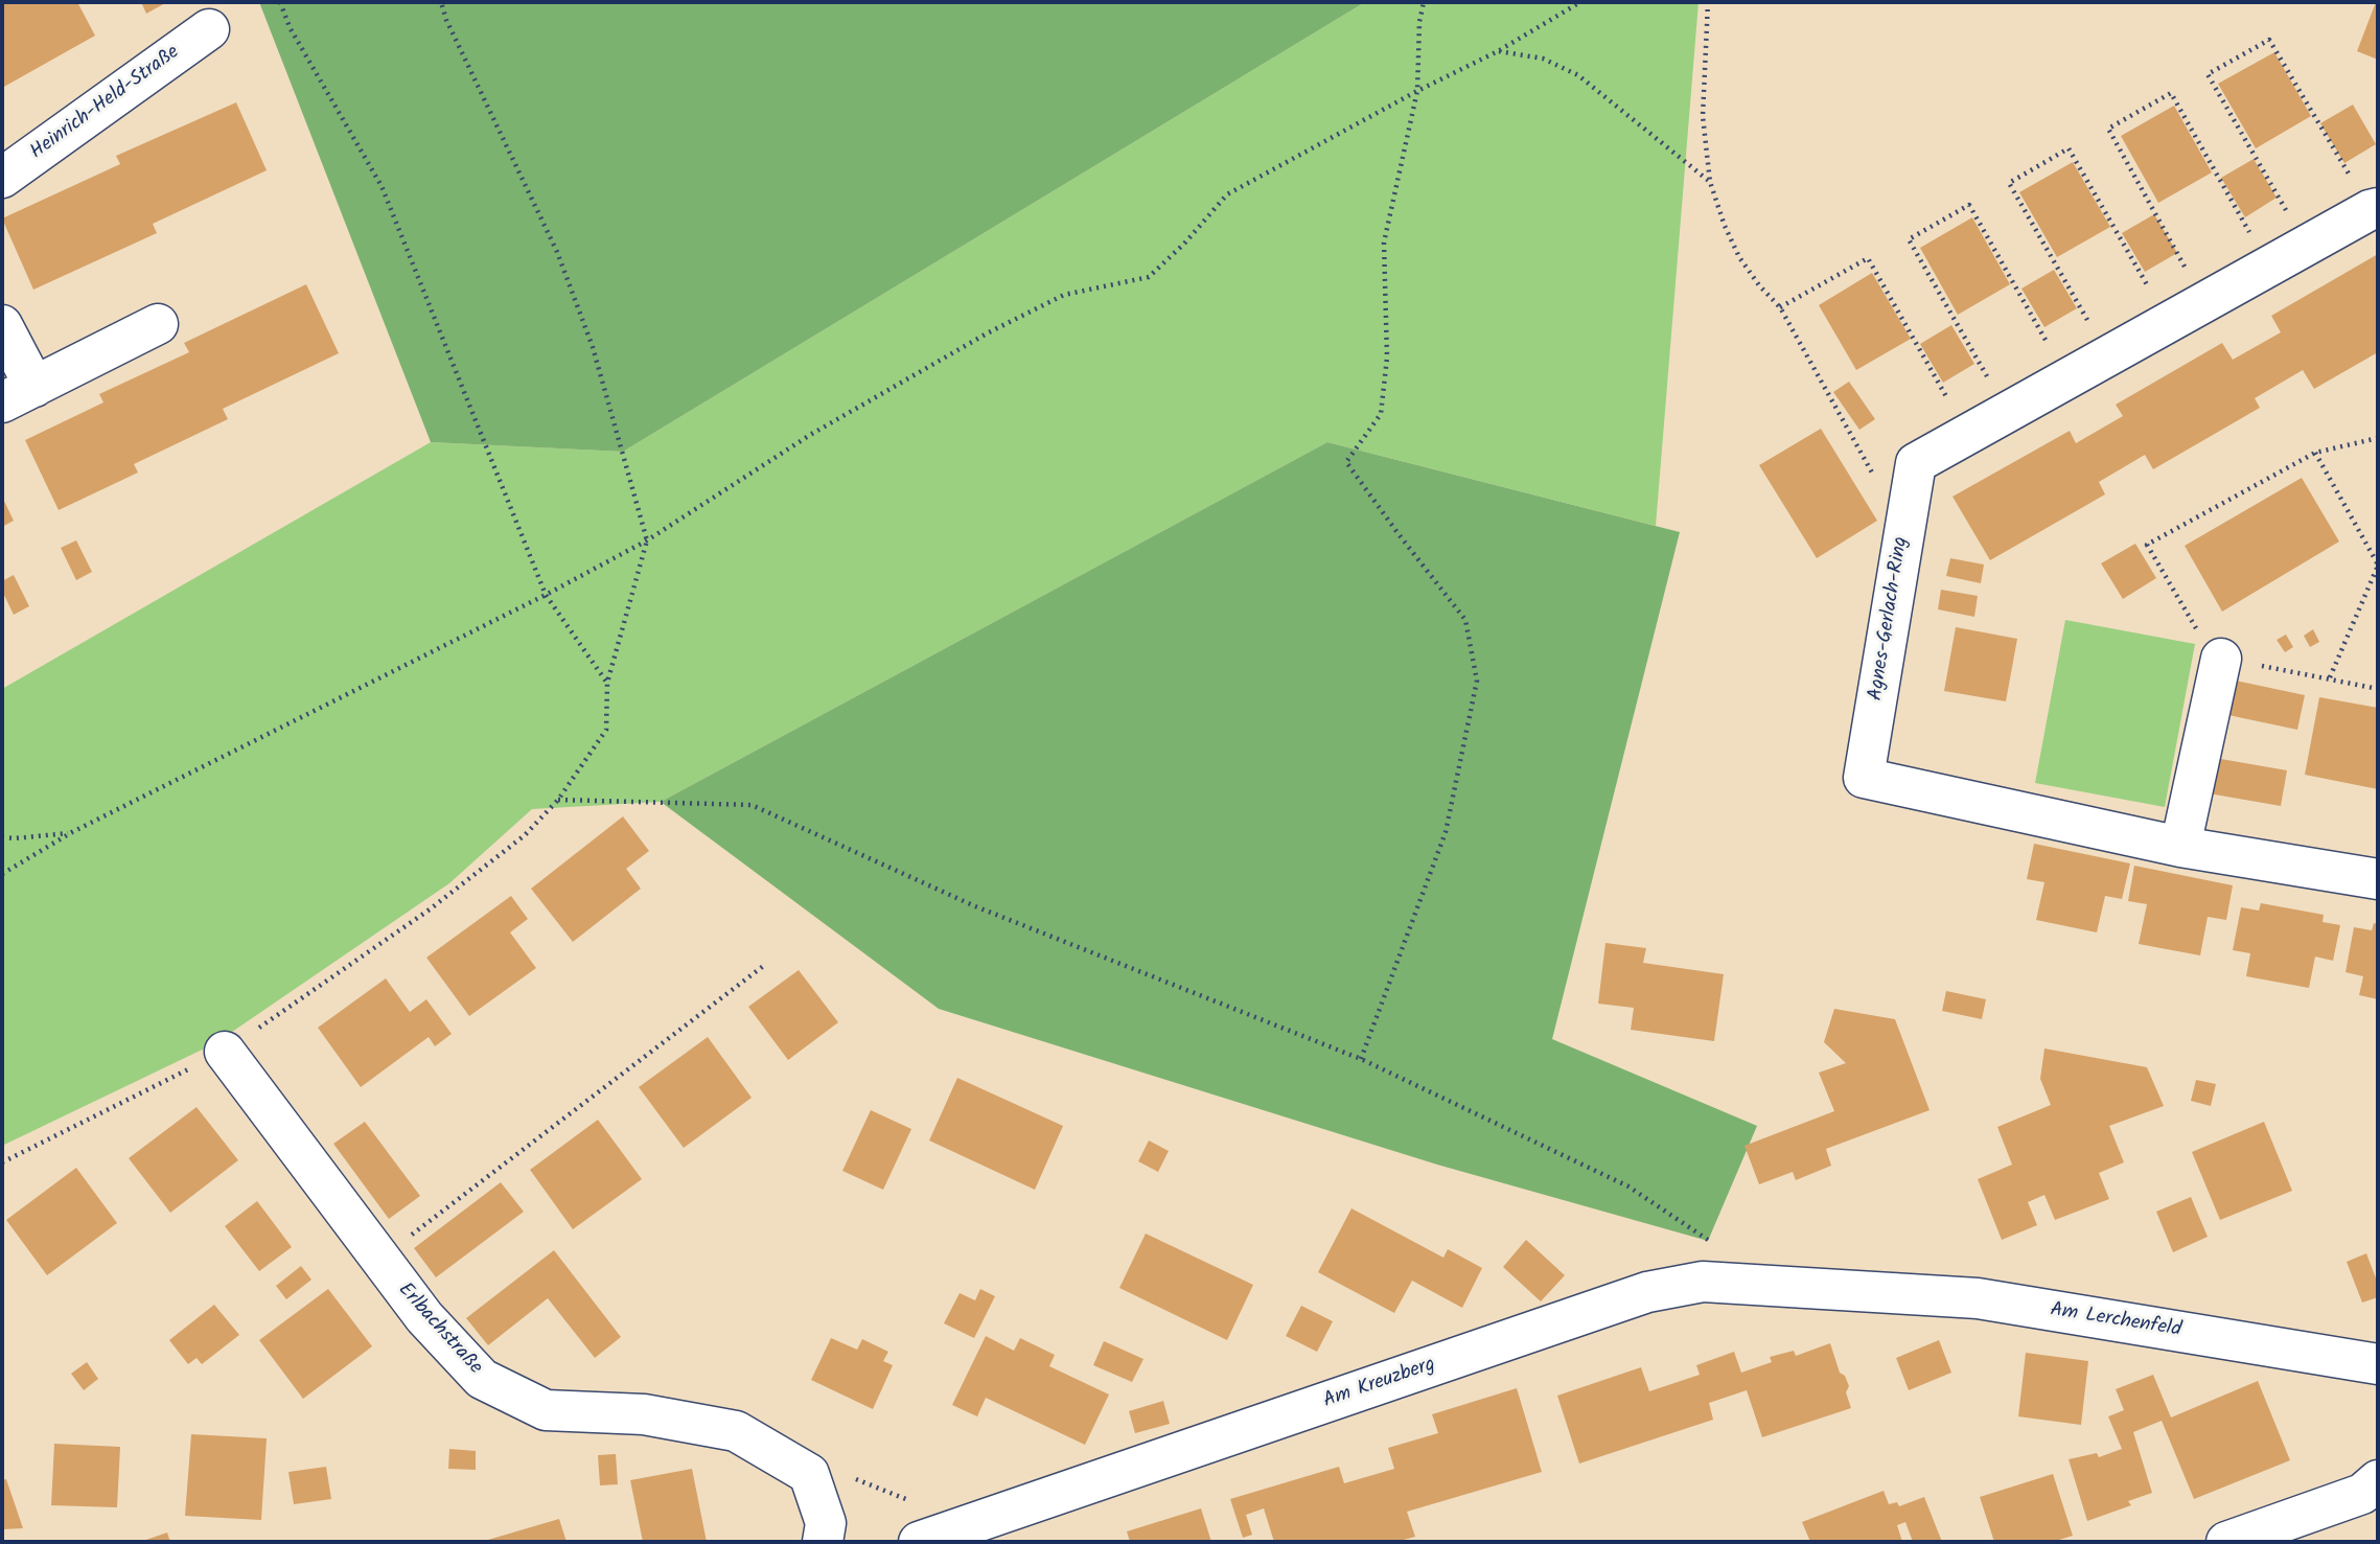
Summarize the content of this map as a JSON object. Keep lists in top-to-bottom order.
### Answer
{
  "streets": {
    "street": [
      "Heinrich-Held-Straße",
      "Agnes-Gerlach-Ring",
      "Am Lerchenfeld",
      "Erlbachstraße",
      "Am Kreuzberg"
    ]
  },
  "crossings": [
    ["Am Lerchenfeld", "Am Kreuzberg"]
  ]
}
